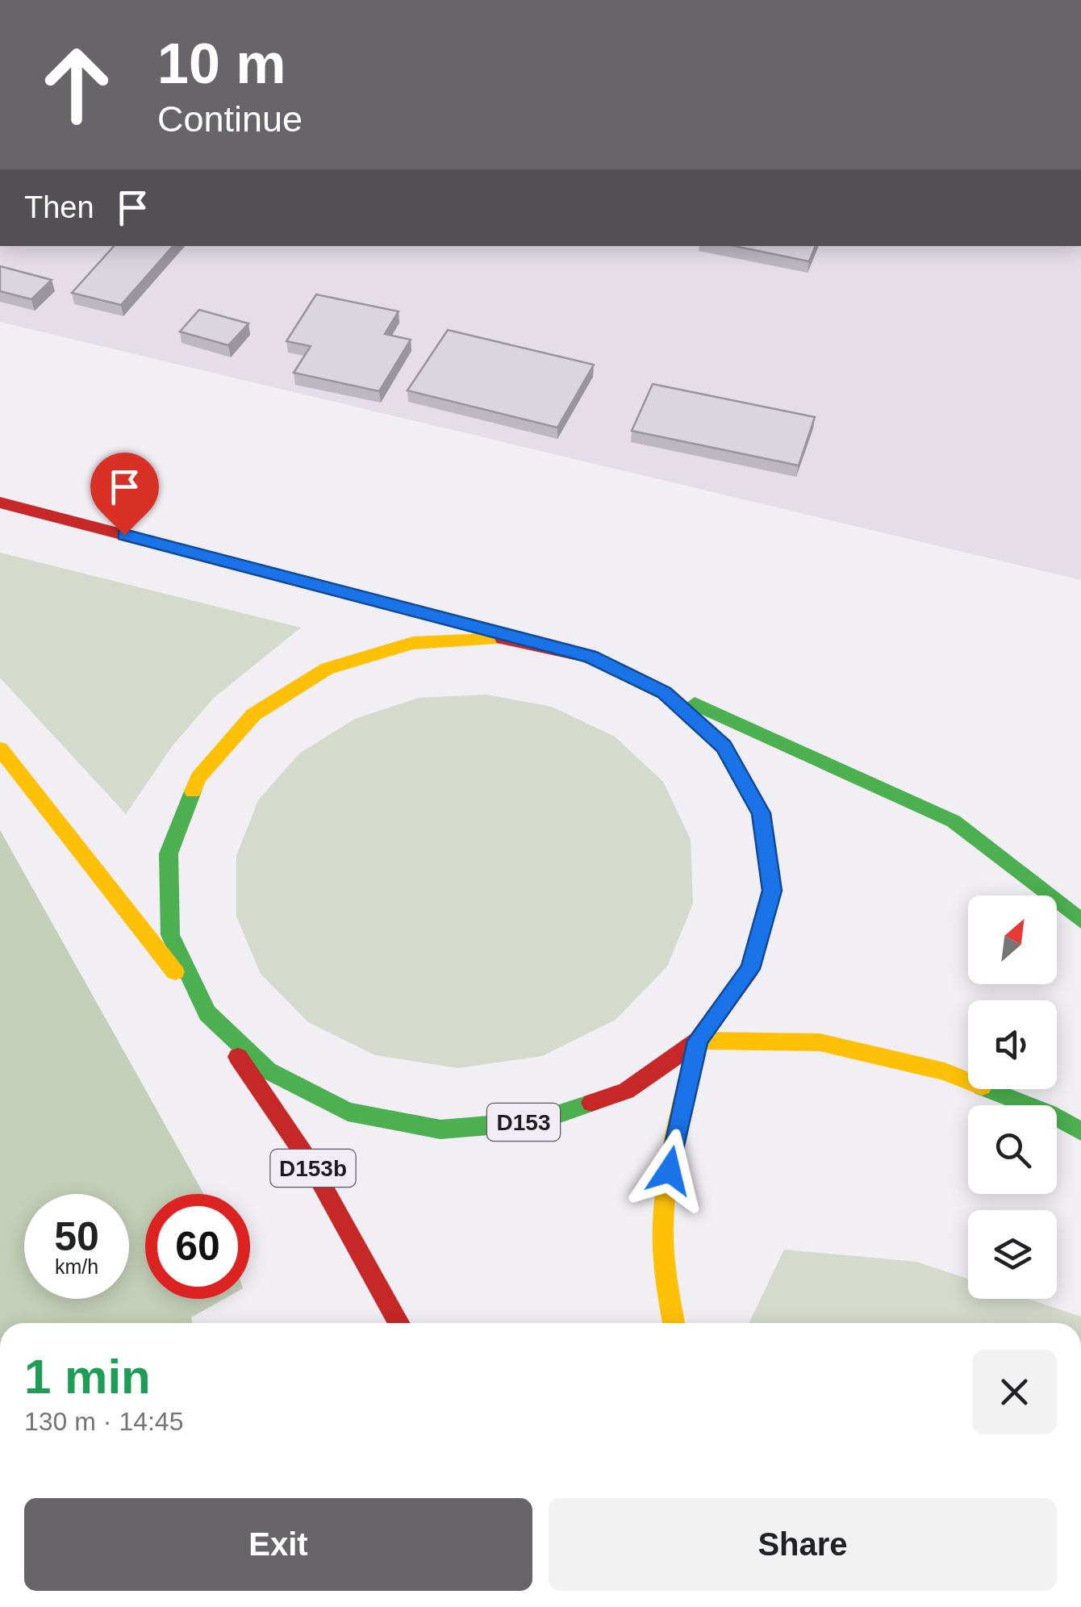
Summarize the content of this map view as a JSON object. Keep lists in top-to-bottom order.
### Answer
{
  "streets": {
    "main road": ["D153", "D153b"]
  },
  "crossings": [
    ["D153", "D153b"]
  ],
  "north": "top right",
  "page": {
    "turn": ["10 m", "Continue"],
    "then": "Then",
    "speed": "50 km/h",
    "limit": "60",
    "heading": ["1 min", "130 m · 14:45"],
    "buttons": ["Exit", "Share"]
  }
}
